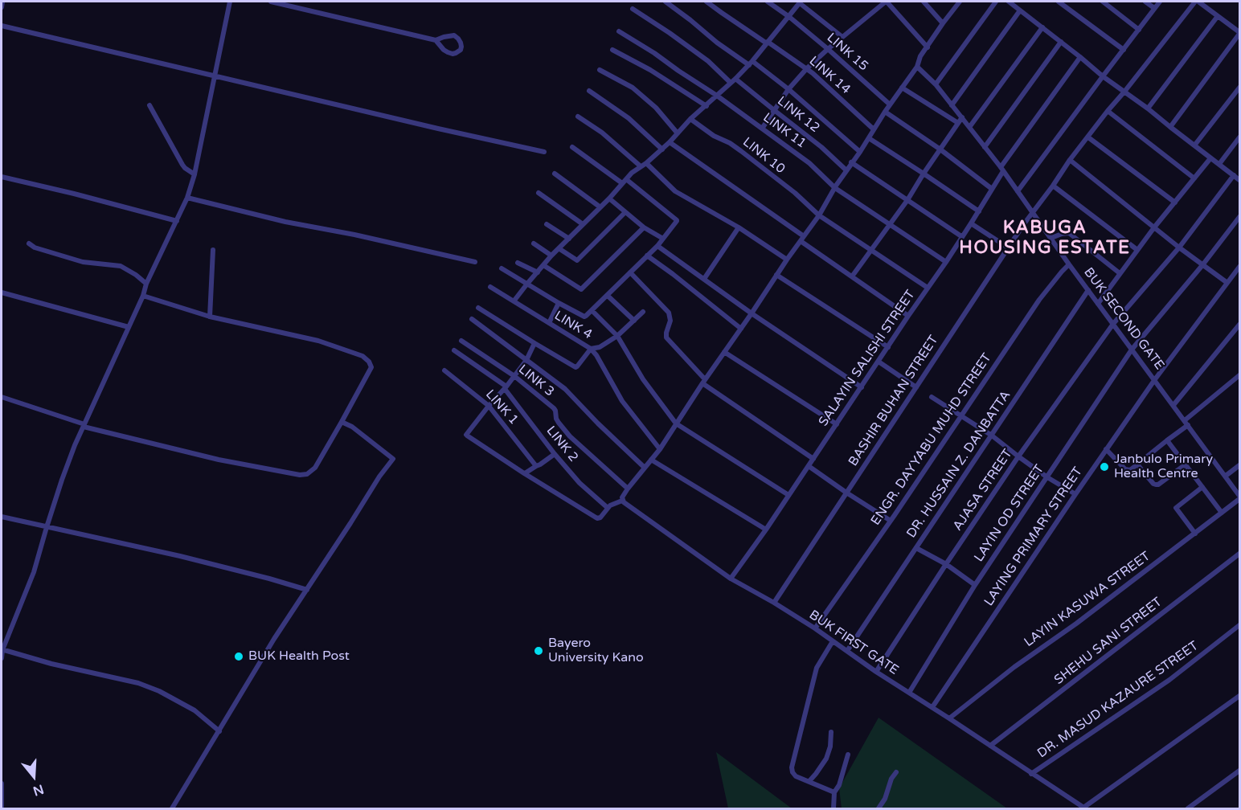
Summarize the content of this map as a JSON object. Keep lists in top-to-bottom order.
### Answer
{
  "streets": {
    "street": [
      "LINK 15",
      "LINK 14",
      "LINK 12",
      "LINK 11",
      "LINK 10",
      "BUK SECOND GATE",
      "LINK 4",
      "SALAYIN SALISHI STREET",
      "LINK 3",
      "BASHIR BUHAN STREET",
      "LINK 1",
      "ENGR. DAYYABU MUHD STREET",
      "LINK 2",
      "DR. HUSSAIN Z. DANBATTA",
      "AJASA STREET",
      "LAYIN OD STREET",
      "LAYING PRIMARY STREET",
      "LAYIN KASUWA STREET",
      "SHEHU SANI STREET",
      "BUK FIRST GATE",
      "DR. MASUD KAZAURE STREET"
    ]
  },
  "crossings": [
    ["LINK 11", "SALAYIN SALISHI STREET"],
    ["LINK 10", "SALAYIN SALISHI STREET"],
    ["BUK SECOND GATE", "SALAYIN SALISHI STREET"],
    ["BUK SECOND GATE", "BASHIR BUHAN STREET"],
    ["BUK SECOND GATE", "ENGR. DAYYABU MUHD STREET"],
    ["BUK SECOND GATE", "DR. HUSSAIN Z. DANBATTA"],
    ["BUK SECOND GATE", "AJASA STREET"],
    ["BUK SECOND GATE", "LAYIN OD STREET"],
    ["BUK SECOND GATE", "LAYING PRIMARY STREET"],
    ["BUK SECOND GATE", "LAYIN KASUWA STREET"],
    ["SALAYIN SALISHI STREET", "BUK FIRST GATE"],
    ["BASHIR BUHAN STREET", "BUK FIRST GATE"],
    ["ENGR. DAYYABU MUHD STREET", "BUK FIRST GATE"],
    ["DR. HUSSAIN Z. DANBATTA", "BUK FIRST GATE"],
    ["AJASA STREET", "BUK FIRST GATE"],
    ["LAYIN OD STREET", "BUK FIRST GATE"],
    ["LAYING PRIMARY STREET", "BUK FIRST GATE"],
    ["LAYIN KASUWA STREET", "BUK FIRST GATE"],
    ["SHEHU SANI STREET", "BUK FIRST GATE"],
    ["BUK FIRST GATE", "DR. MASUD KAZAURE STREET"]
  ],
  "districts": ["KABUGA HOUSING ESTATE"],
  "places": ["Janbulo Primary Health Centre", "Bayero University Kano", "BUK Health Post"],
  "north": "bottom"
}
